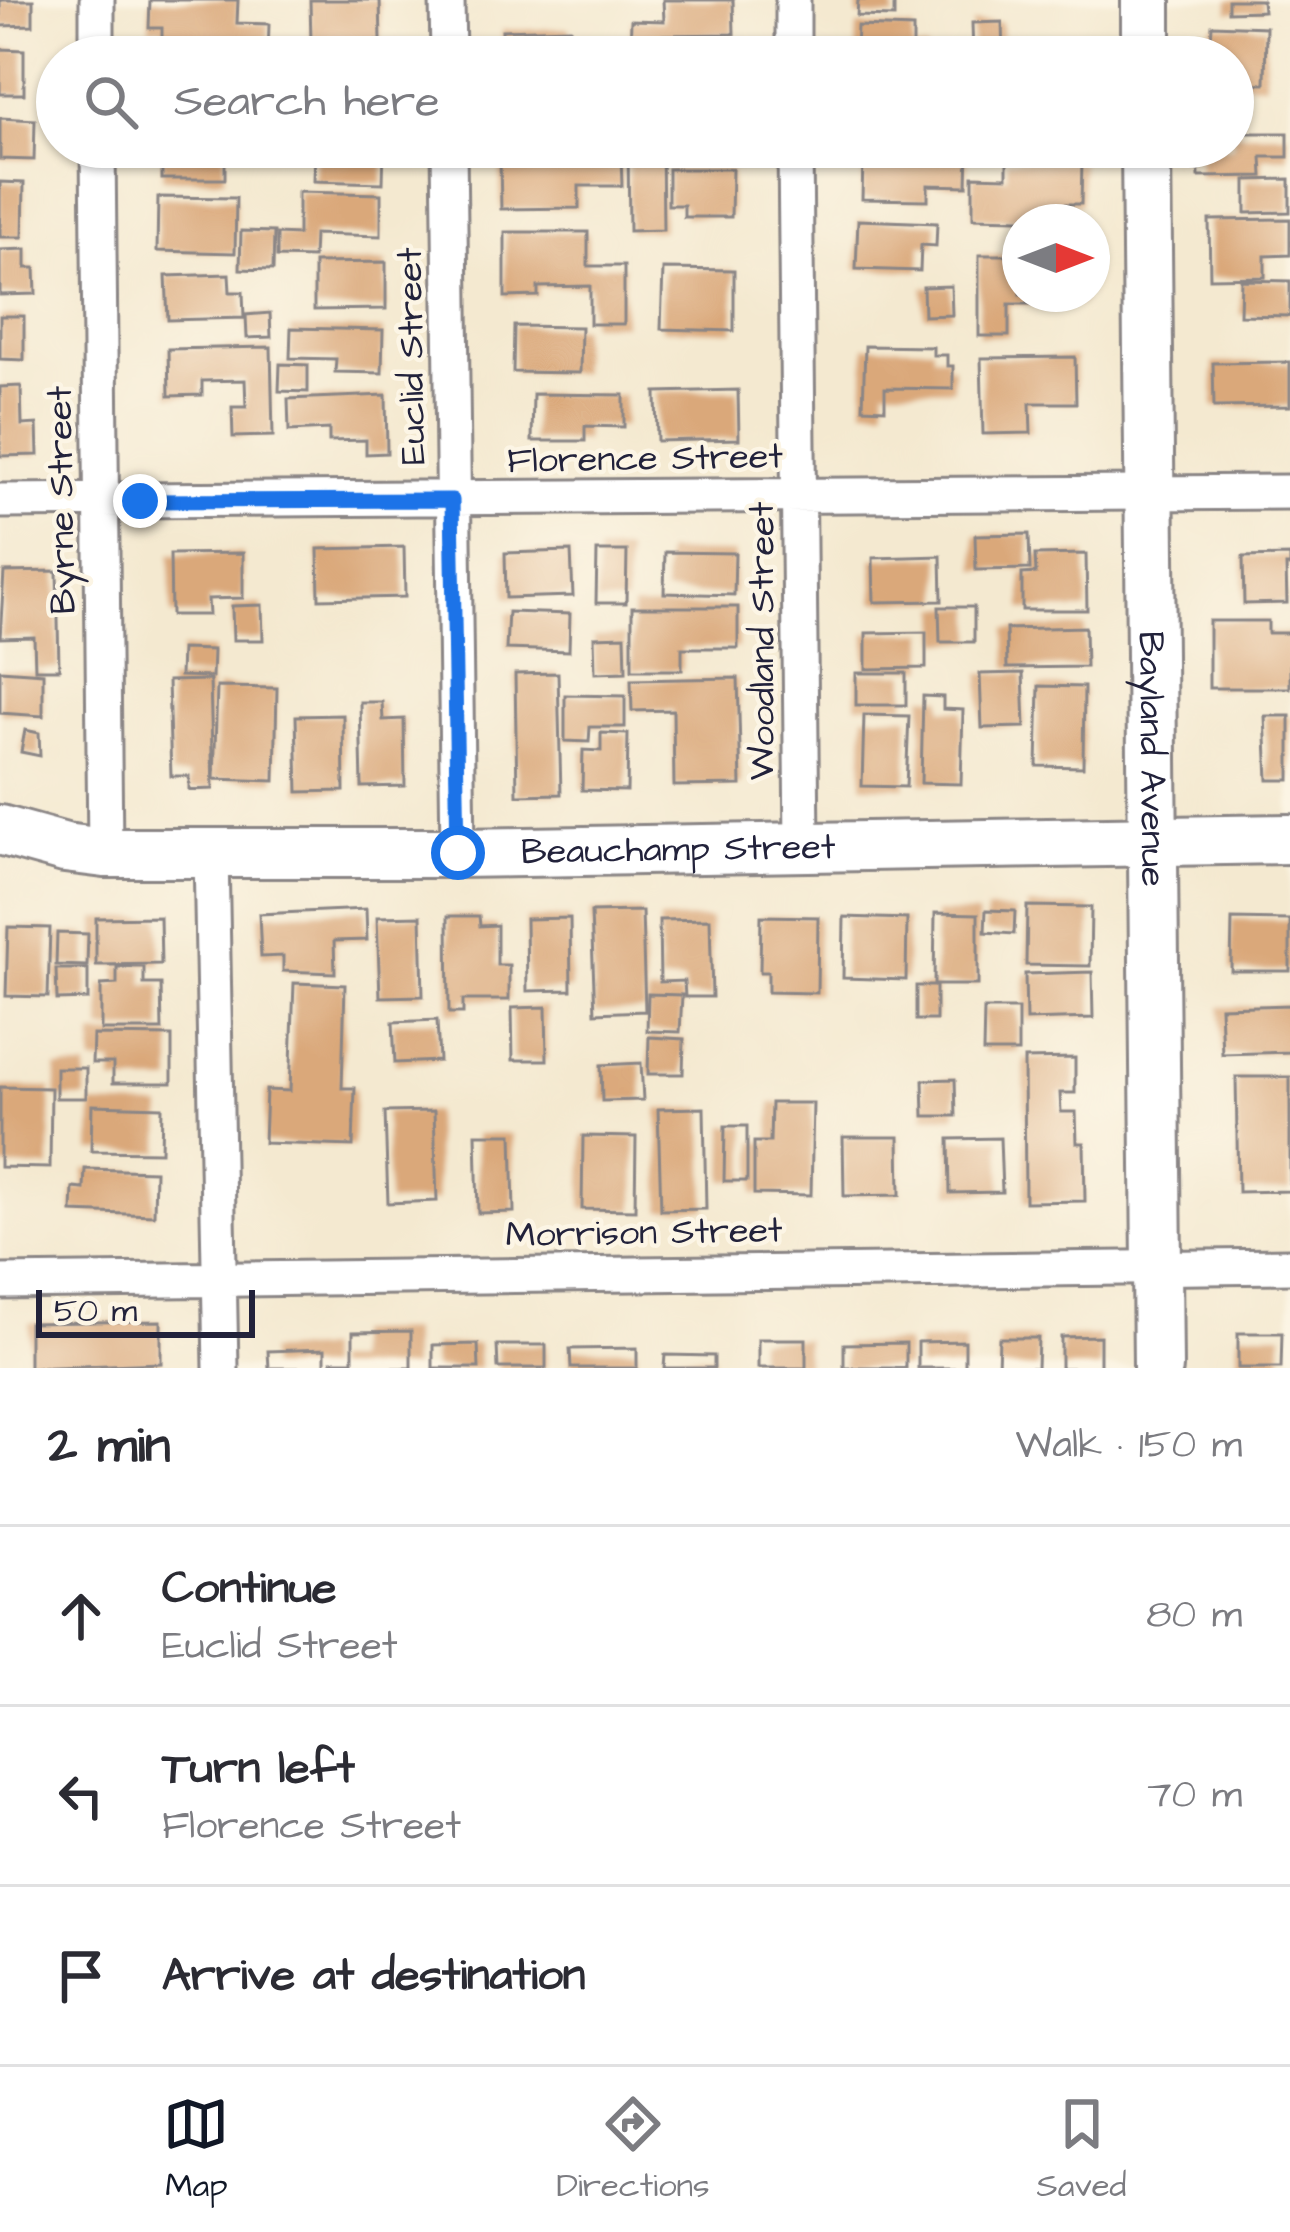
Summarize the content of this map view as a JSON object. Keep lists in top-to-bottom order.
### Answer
{
  "streets": {
    "street": [
      "Euclid Street",
      "Florence Street",
      "Byrne Street",
      "Woodland Street",
      "Bayland Avenue",
      "Beauchamp Street",
      "Morrison Street"
    ]
  },
  "crossings": [
    ["Euclid Street", "Florence Street"],
    ["Euclid Street", "Beauchamp Street"],
    ["Florence Street", "Byrne Street"],
    ["Florence Street", "Woodland Street"],
    ["Florence Street", "Bayland Avenue"],
    ["Byrne Street", "Beauchamp Street"],
    ["Woodland Street", "Beauchamp Street"],
    ["Bayland Avenue", "Beauchamp Street"],
    ["Bayland Avenue", "Morrison Street"]
  ],
  "scale_bar": "50 m",
  "north": "right",
  "page": {
    "search": "Search here",
    "scale": "50 m",
    "heading": ["2 min", "Walk · 150 m"],
    "list": [
      ["Continue", "Euclid Street", "80 m"],
      ["Turn left", "Florence Street", "70 m"],
      "Arrive at destination"
    ],
    "nav": ["Map", "Directions", "Saved"]
  }
}
